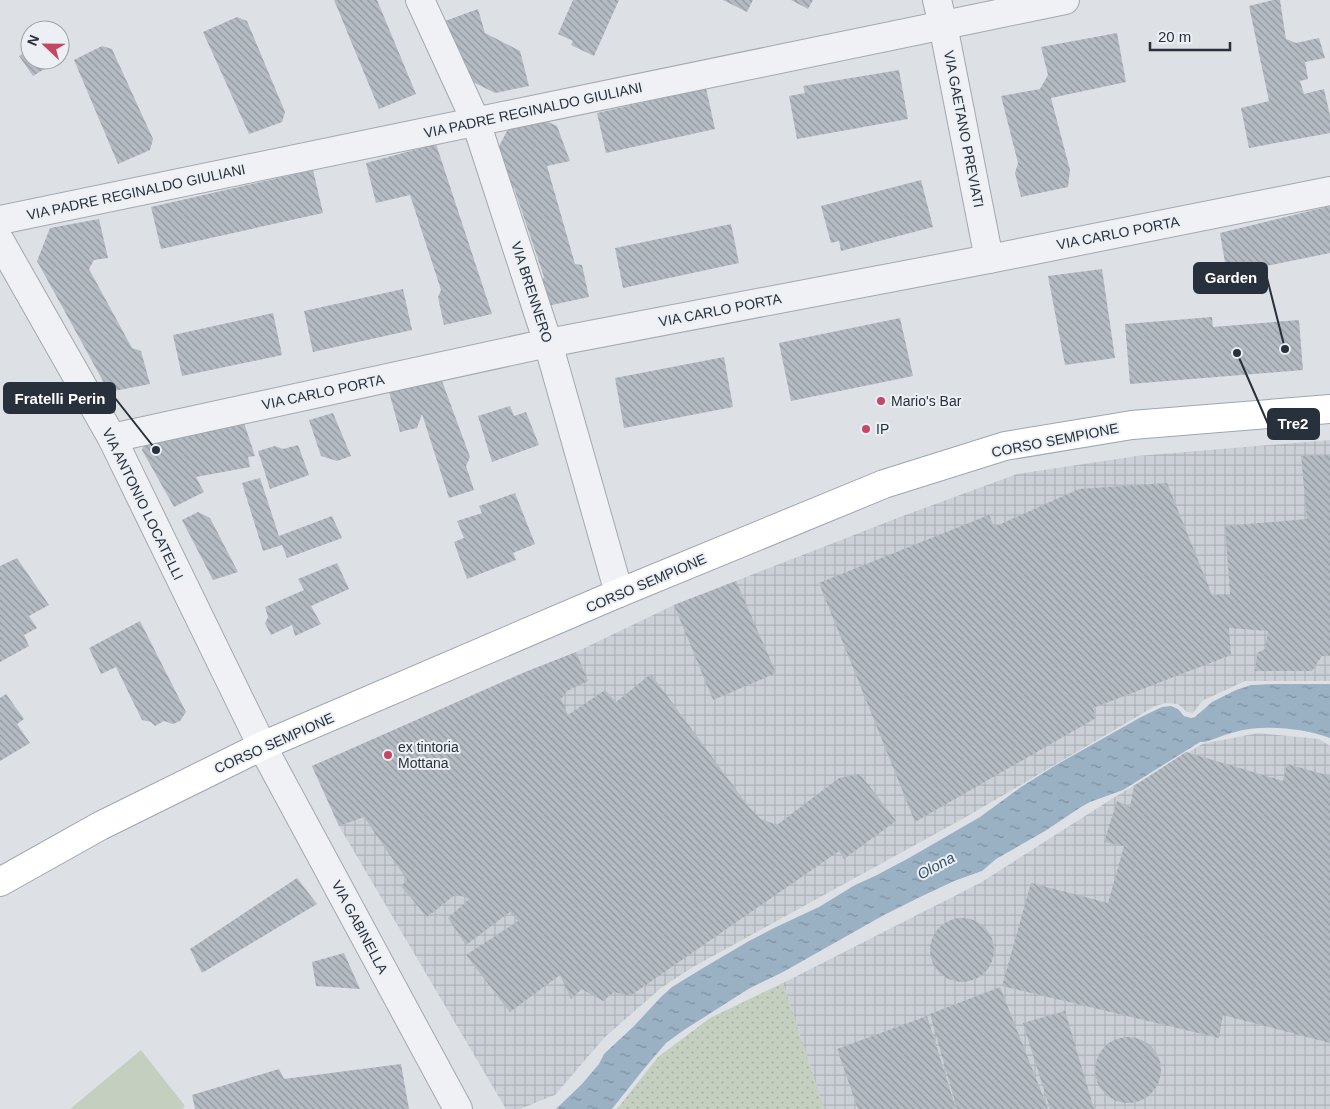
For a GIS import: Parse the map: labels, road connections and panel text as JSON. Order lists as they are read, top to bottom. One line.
{"streets":{"main road":["CORSO SEMPIONE"],"street":["VIA PADRE REGINALDO GIULIANI","VIA GAETANO PREVIATI","VIA CARLO PORTA","VIA BRENNERO","VIA ANTONIO LOCATELLI","VIA GABINELLA"]},"crossings":[["VIA PADRE REGINALDO GIULIANI","VIA GAETANO PREVIATI"],["VIA PADRE REGINALDO GIULIANI","VIA BRENNERO"],["VIA GAETANO PREVIATI","VIA CARLO PORTA"],["VIA CARLO PORTA","VIA BRENNERO"],["VIA CARLO PORTA","VIA ANTONIO LOCATELLI"],["VIA BRENNERO","CORSO SEMPIONE"],["CORSO SEMPIONE","VIA ANTONIO LOCATELLI"],["CORSO SEMPIONE","VIA GABINELLA"],["VIA ANTONIO LOCATELLI","VIA GABINELLA"]],"water":["Olona"],"places":["Garden","Tre2","Mario's Bar","IP","Fratelli Perin","ex tintoria Mottana"],"scale_bar":"20 m","north":"left"}
